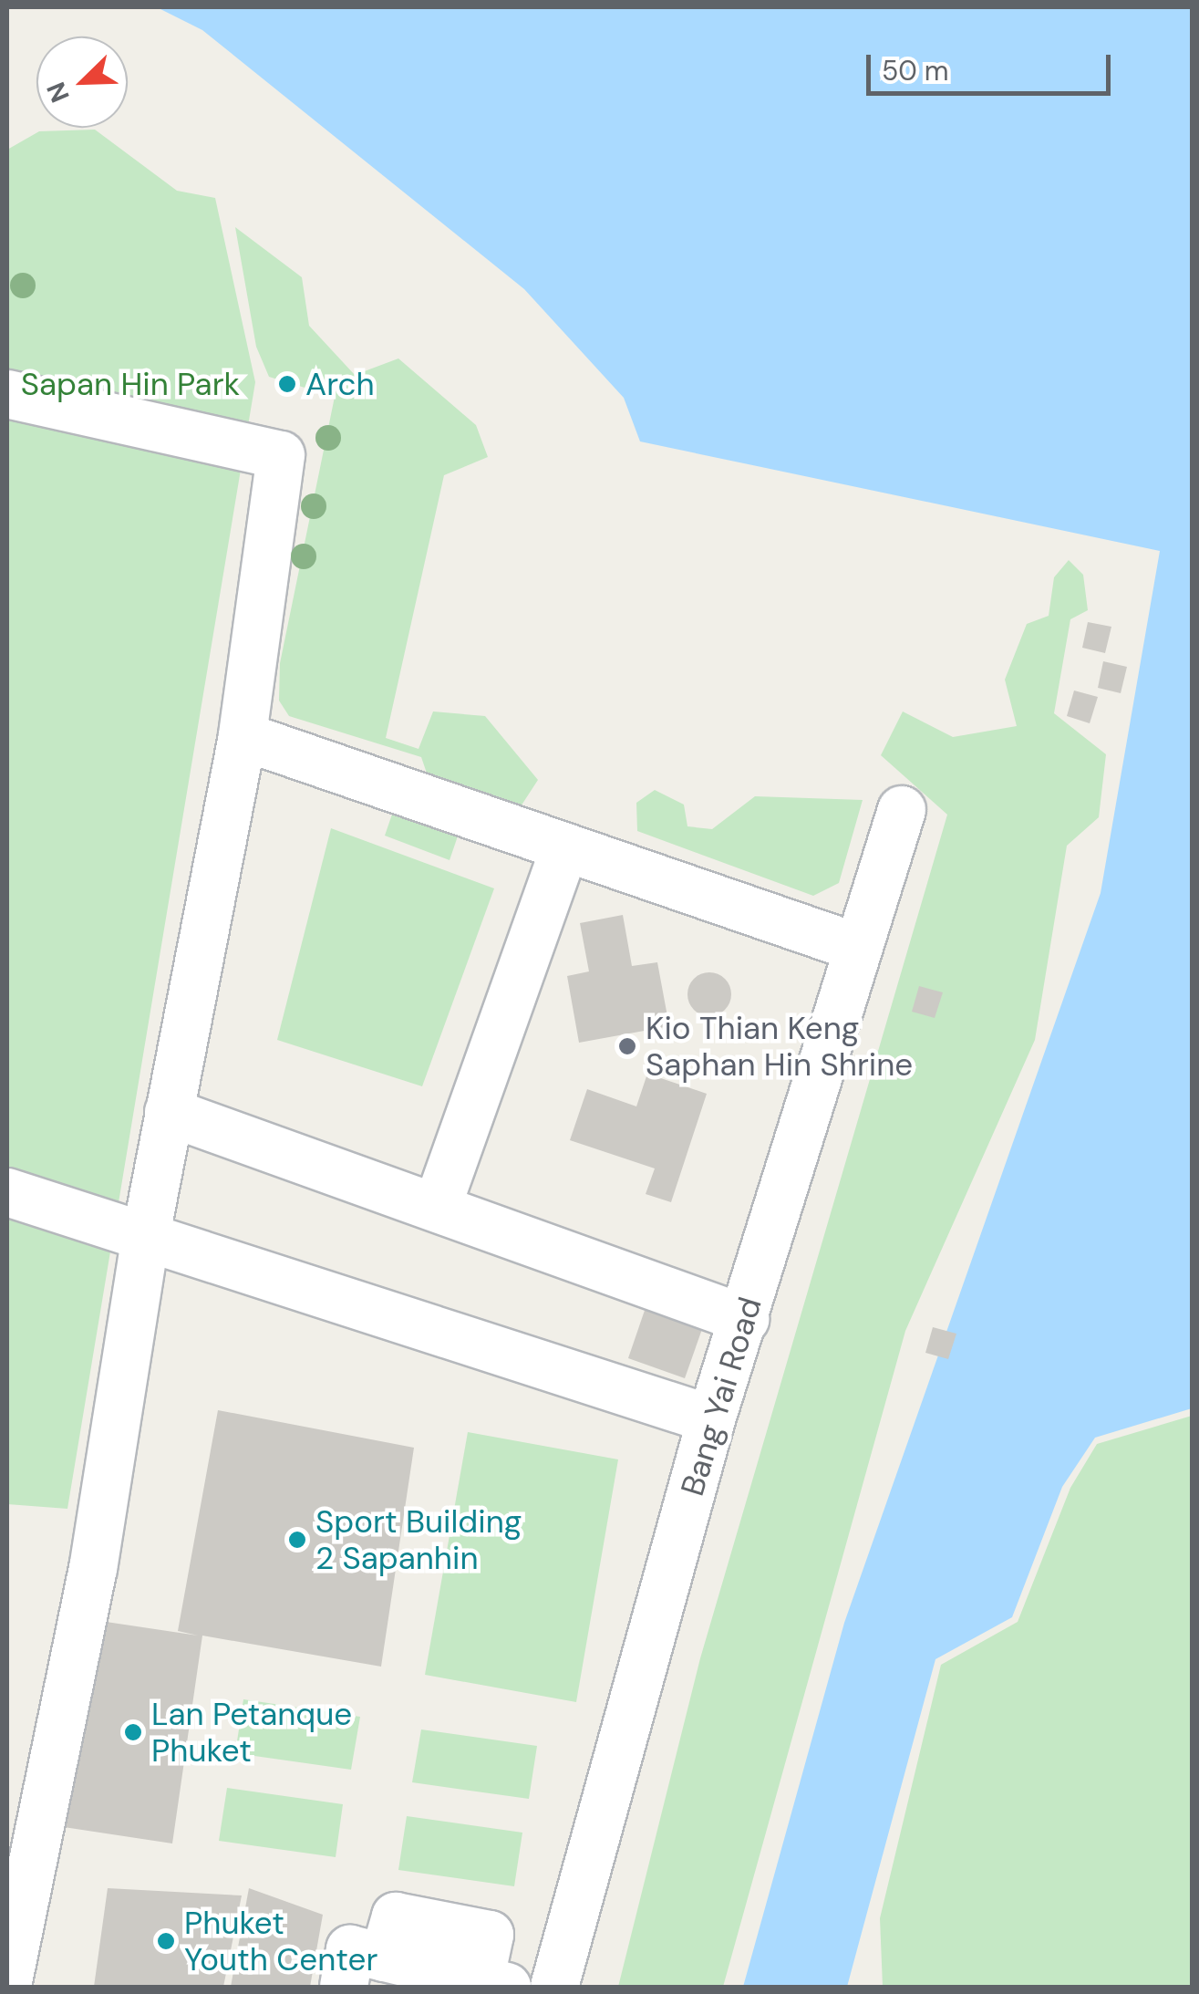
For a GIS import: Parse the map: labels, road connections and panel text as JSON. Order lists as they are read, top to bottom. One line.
{"streets":{"street":["Bang Yai Road"]},"parks":["Sapan Hin Park"],"places":["Arch","Kio Thian Keng Saphan Hin Shrine","Sport Building 2 Sapanhin","Lan Petanque Phuket","Phuket Youth Center"],"scale_bar":"50 m","north":"bottom left"}
